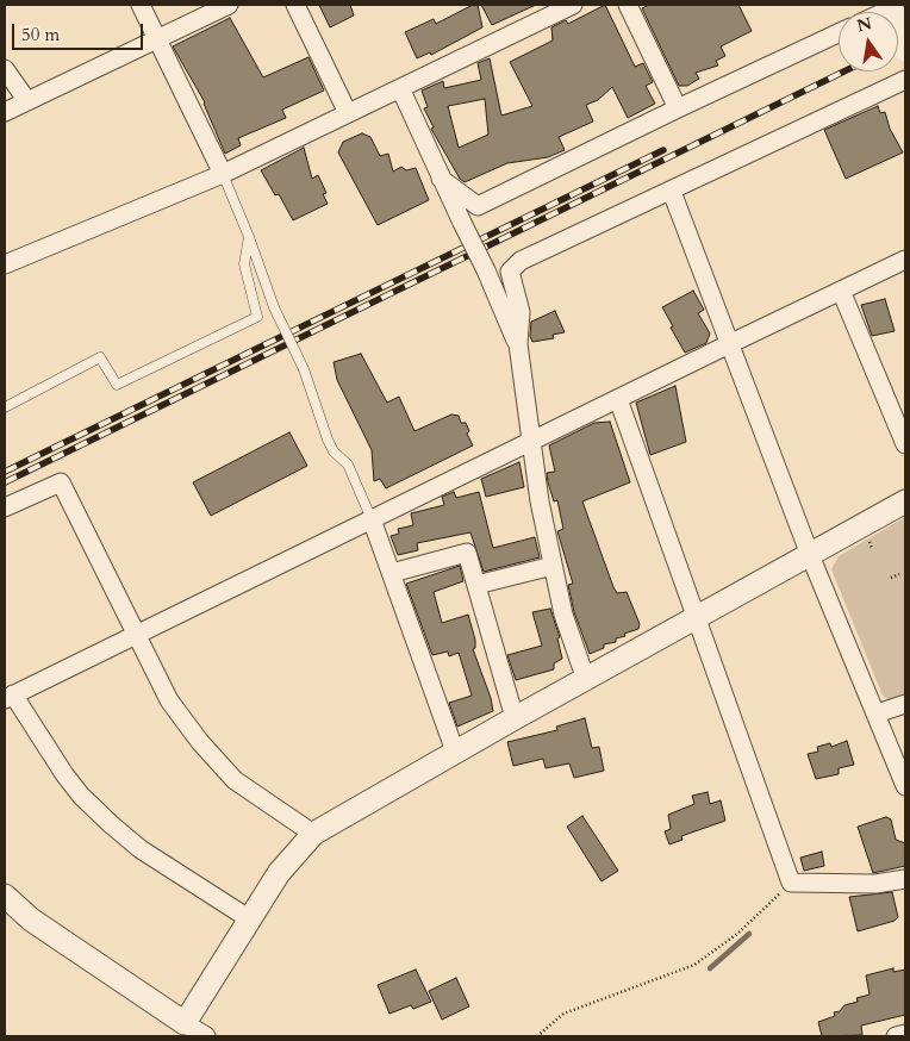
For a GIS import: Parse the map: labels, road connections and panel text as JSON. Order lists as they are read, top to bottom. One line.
{"scale_bar":"50 m","north":"top"}
